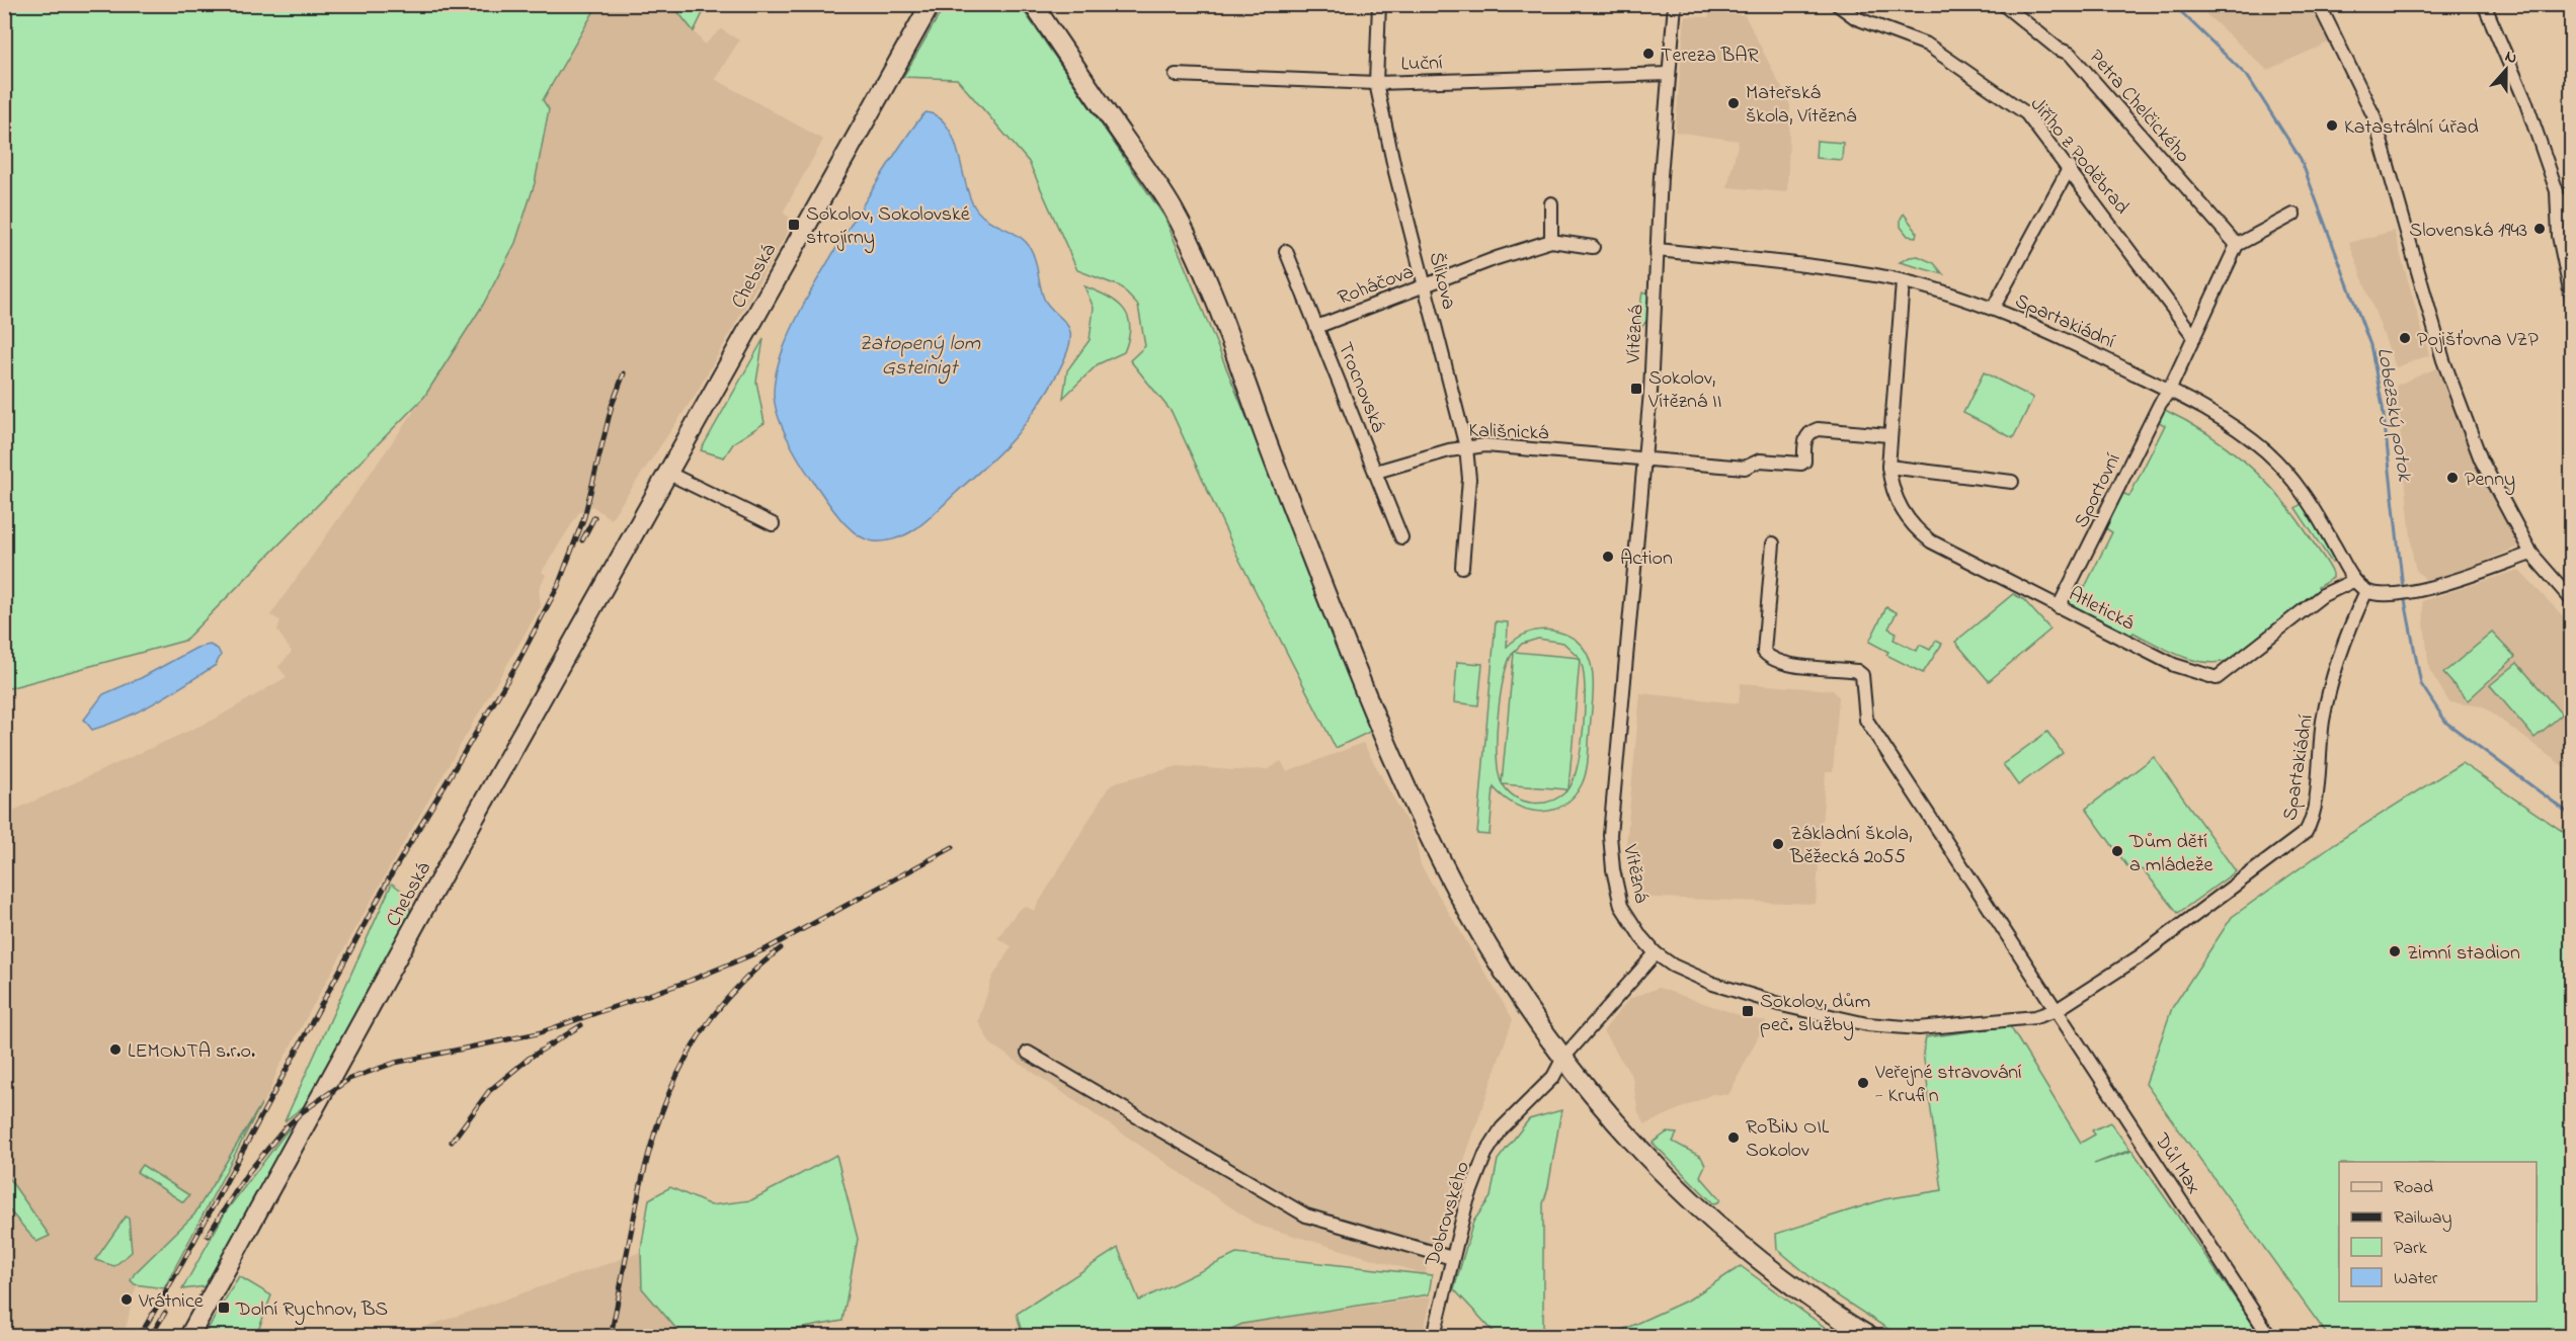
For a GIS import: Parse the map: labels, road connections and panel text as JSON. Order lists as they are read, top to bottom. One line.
{"streets":{"main road":["Chebská"],"street":["Luční","Petra Chelčického","Jiřího z Poděbrad","Šlikova","Roháčova","Spartakiádní","Vítězná","Trocnovská","Kališnická","Sportovní","Atletická","Důl Max","Dobrovského"]},"crossings":[["Luční","Šlikova"],["Luční","Vítězná"],["Petra Chelčického","Sportovní"],["Jiřího z Poděbrad","Sportovní"],["Šlikova","Roháčova"],["Šlikova","Kališnická"],["Roháčova","Trocnovská"],["Spartakiádní","Vítězná"],["Spartakiádní","Sportovní"],["Spartakiádní","Atletická"],["Spartakiádní","Důl Max"],["Vítězná","Kališnická"],["Vítězná","Důl Max"],["Vítězná","Dobrovského"],["Trocnovská","Kališnická"],["Sportovní","Atletická"]],"water":["Zatopený lom Gsteinigt","Lobezský potok"],"places":{"other":["Tereza BAR","Mateřská škola, Vítězná","Katastrální úřad","Slovenská 1943","Pojišťovna VZP","Penny","Action","Základní škola, Běžecká 2055","Dům dětí a mládeže","Zimní stadion","LEMONTA s.r.o.","Veřejné stravování - Krufin","RoBiN OIL Sokolov","Vrátnice"],"transit":["Sokolov, Sokolovské strojírny","Sokolov, Vítězná II","Sokolov, dům peč. služby","Dolní Rychnov, BS"]},"legend":["Road","Railway","Park","Water"],"north":"top"}
